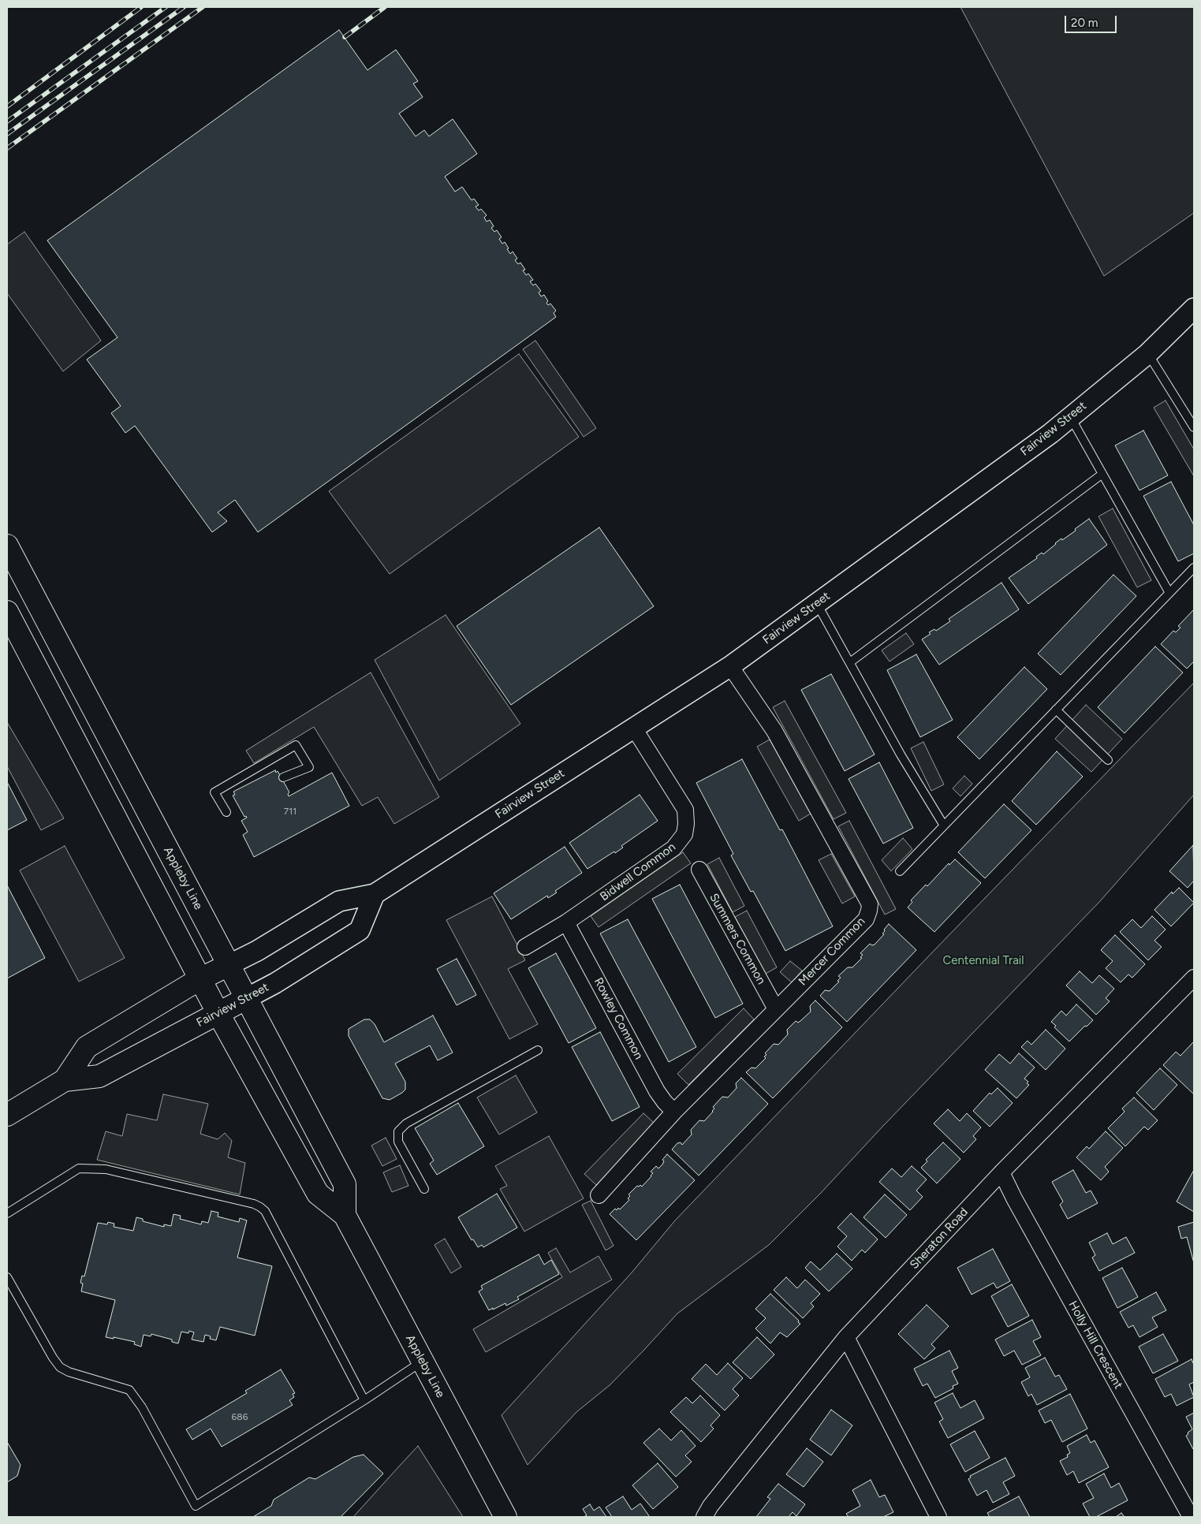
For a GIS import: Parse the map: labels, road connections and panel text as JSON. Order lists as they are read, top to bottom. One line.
{"streets":{"main road":["Fairview Street","Appleby Line"],"street":["Bidwell Common","Summers Common","Mercer Common","Rowley Common","Sheraton Road","Holly Hill Crescent"]},"crossings":[["Fairview Street","Bidwell Common"],["Fairview Street","Appleby Line"],["Fairview Street","Mercer Common"],["Bidwell Common","Rowley Common"],["Summers Common","Mercer Common"],["Mercer Common","Rowley Common"],["Sheraton Road","Holly Hill Crescent"]],"parks":["Centennial Trail"],"house_numbers":["711","686"],"scale_bar":"20 m"}
